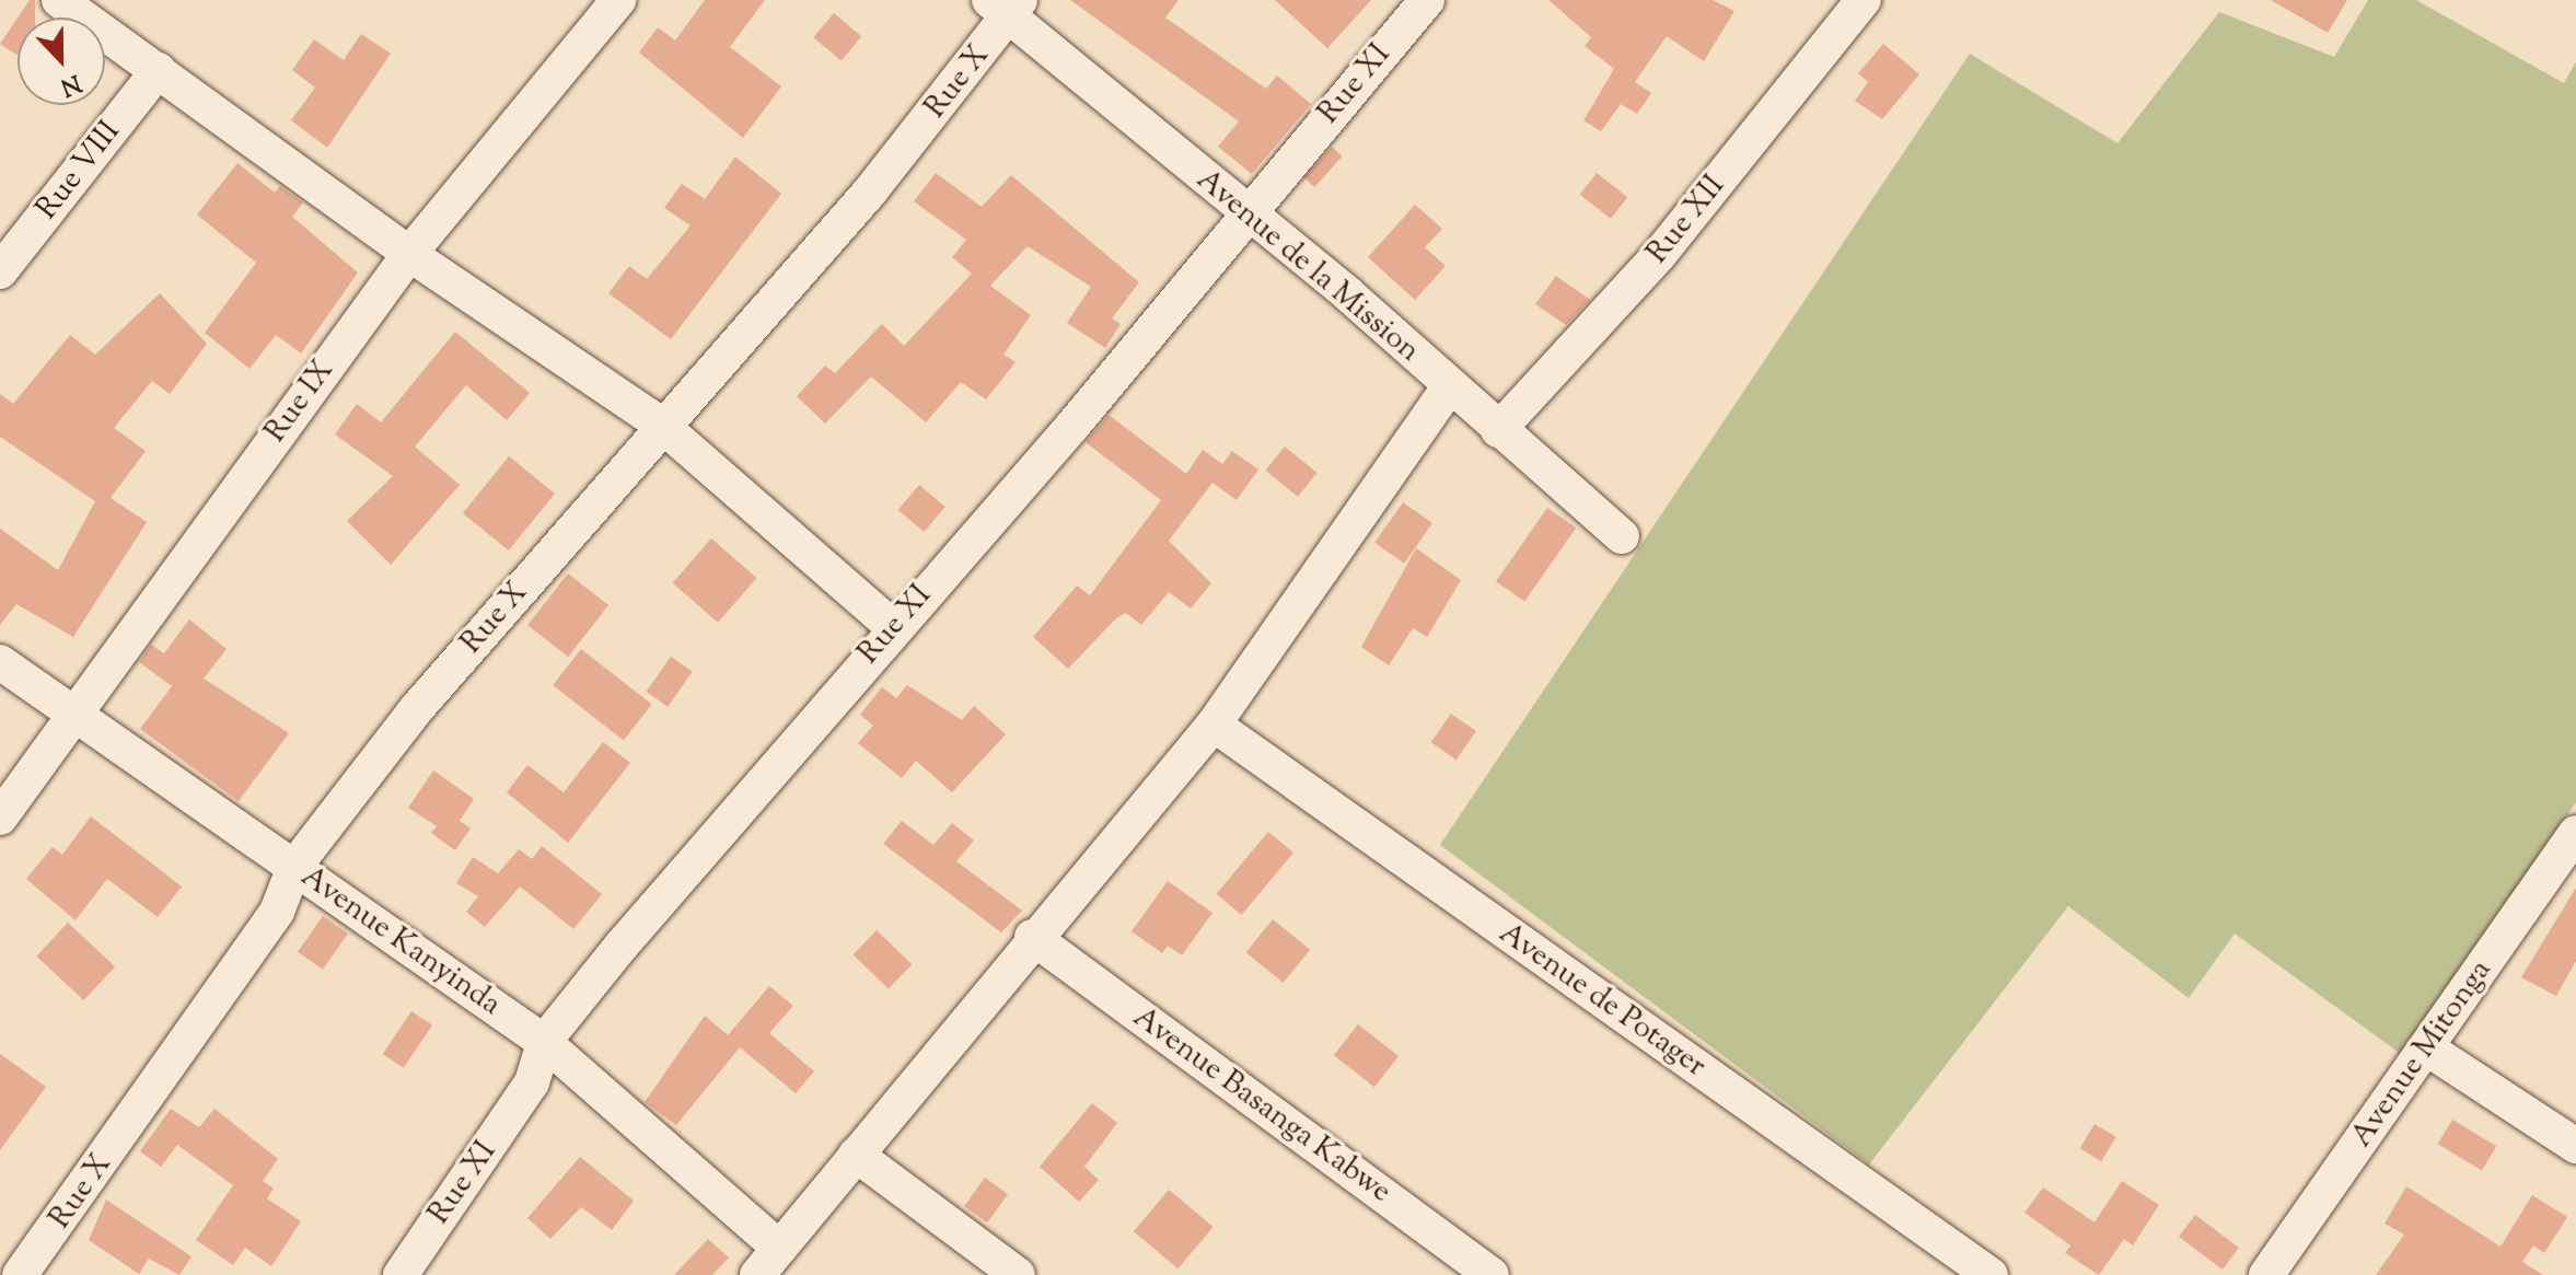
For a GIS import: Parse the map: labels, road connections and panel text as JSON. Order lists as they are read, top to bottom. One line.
{"streets":{"street":["Rue X","Rue XI","Rue VIII","Rue XII","Avenue de la Mission","Rue IX","Avenue Kanyinda","Avenue de Potager","Avenue Mitonga","Avenue Basanga Kabwe"]},"crossings":[["Rue X","Avenue de la Mission"],["Rue X","Avenue Kanyinda"],["Rue XI","Avenue de la Mission"],["Rue XI","Avenue Kanyinda"],["Rue XII","Avenue de la Mission"],["Rue IX","Avenue Kanyinda"]],"north":"bottom"}
